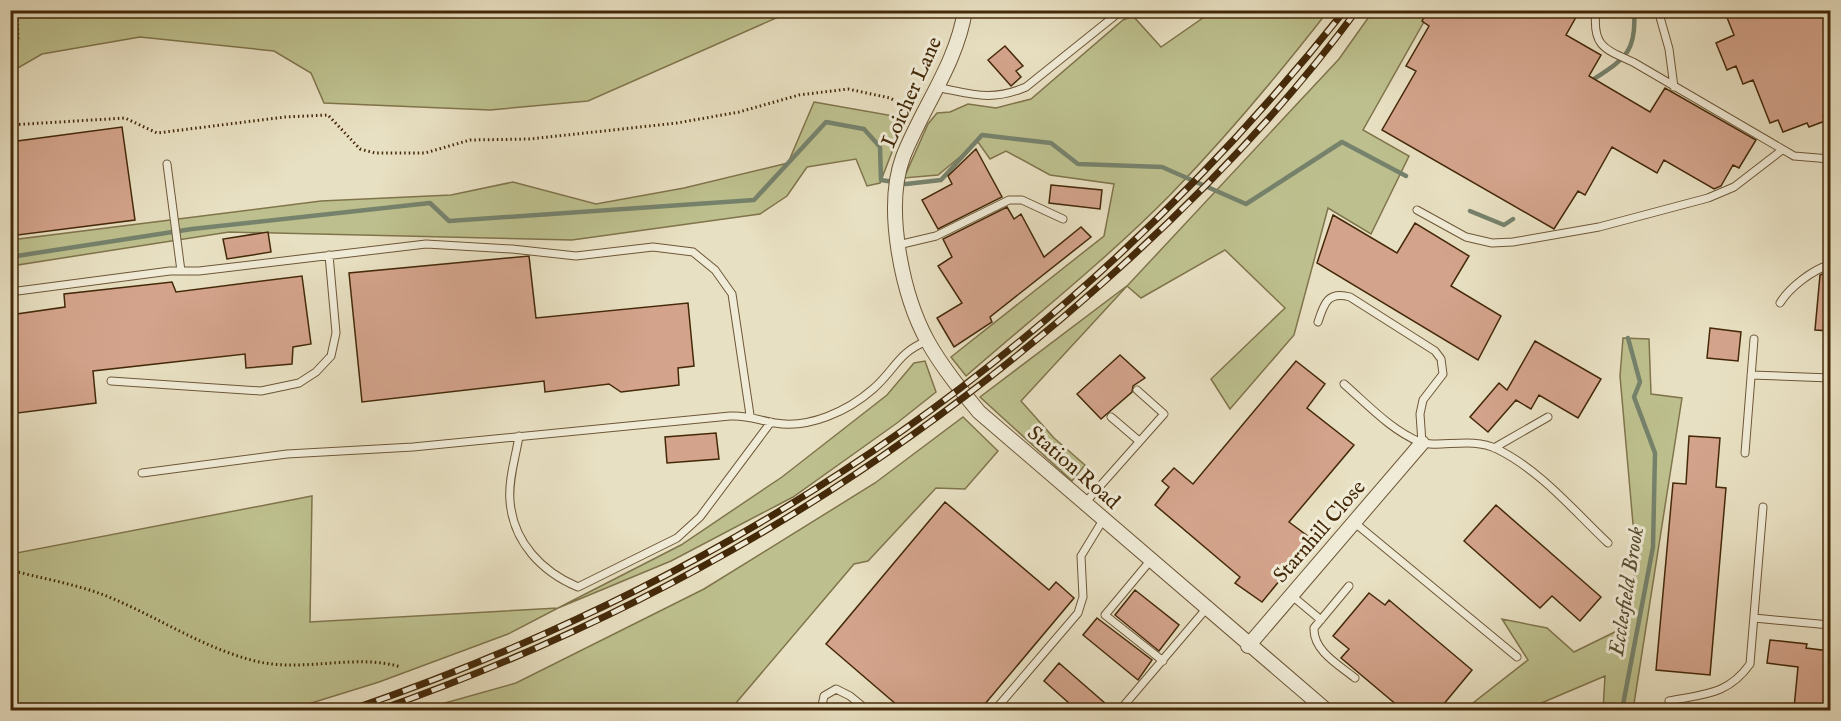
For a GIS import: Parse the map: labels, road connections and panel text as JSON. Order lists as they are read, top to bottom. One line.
{"streets":{"street":["Loicher Lane","Station Road","Starnhill Close"]},"crossings":[["Loicher Lane","Station Road"],["Station Road","Starnhill Close"]],"water":["Ecclesfield Brook"]}
